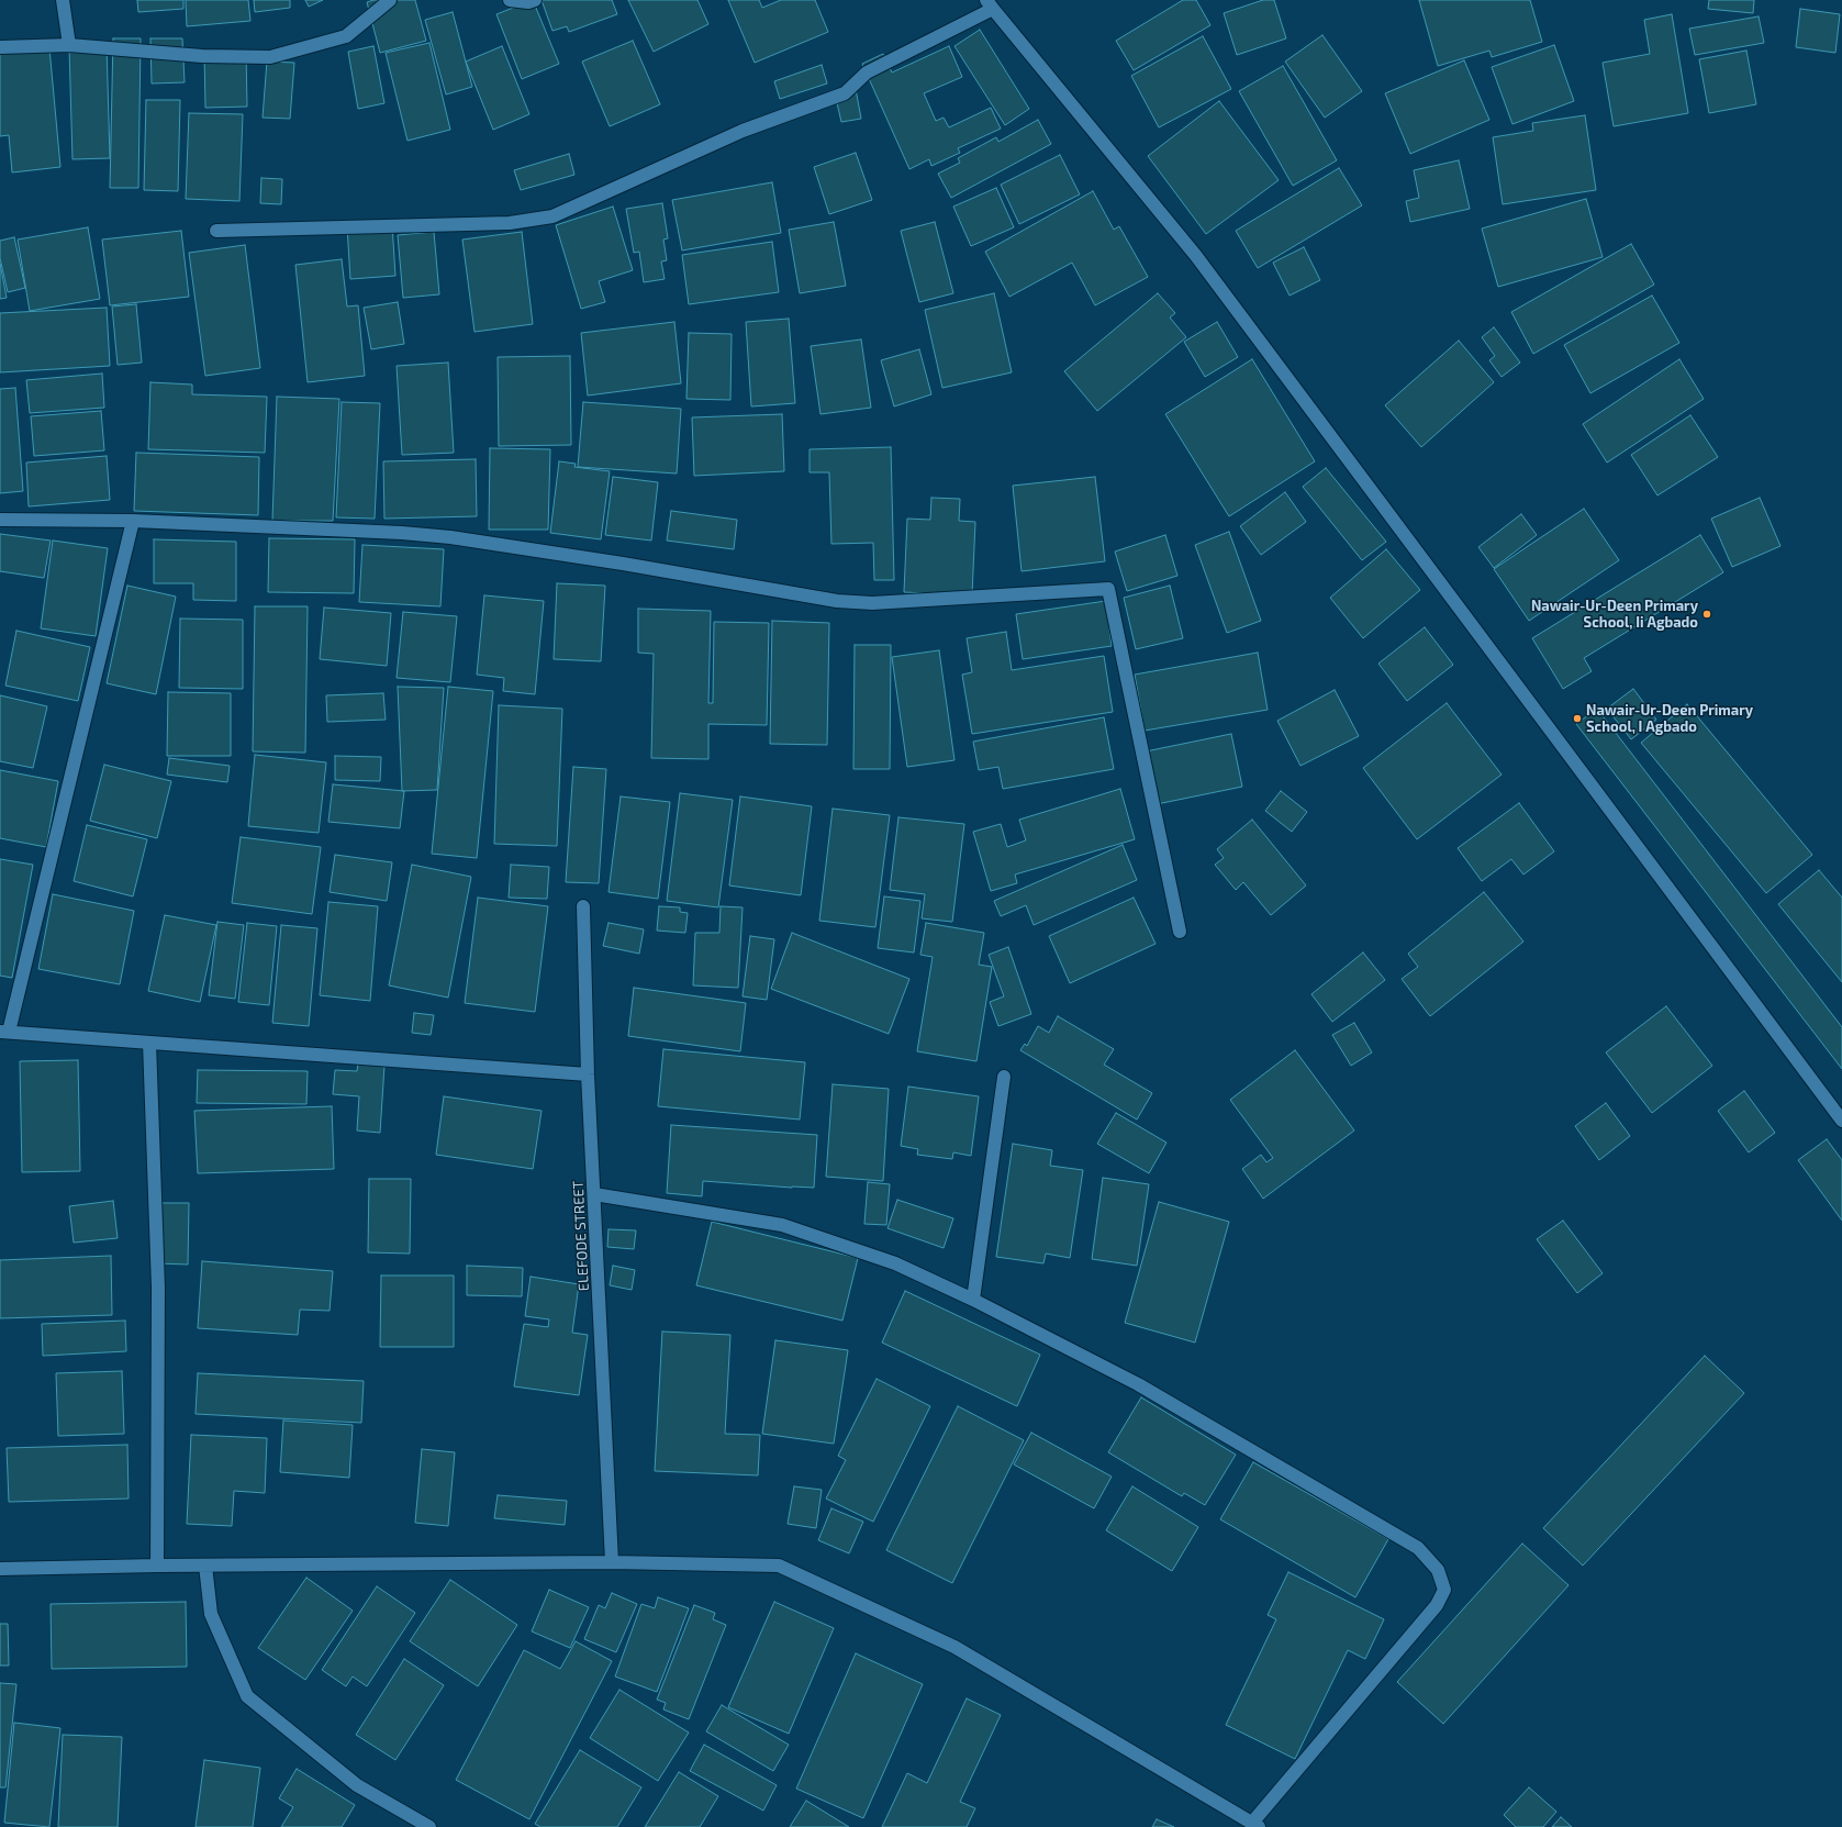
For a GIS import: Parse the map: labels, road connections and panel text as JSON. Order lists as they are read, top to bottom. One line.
{"streets":{"street":["ELEFODE STREET"]},"places":["Nawair-Ur-Deen Primary School, Ii Agbado","Nawair-Ur-Deen Primary School, I Agbado"]}
